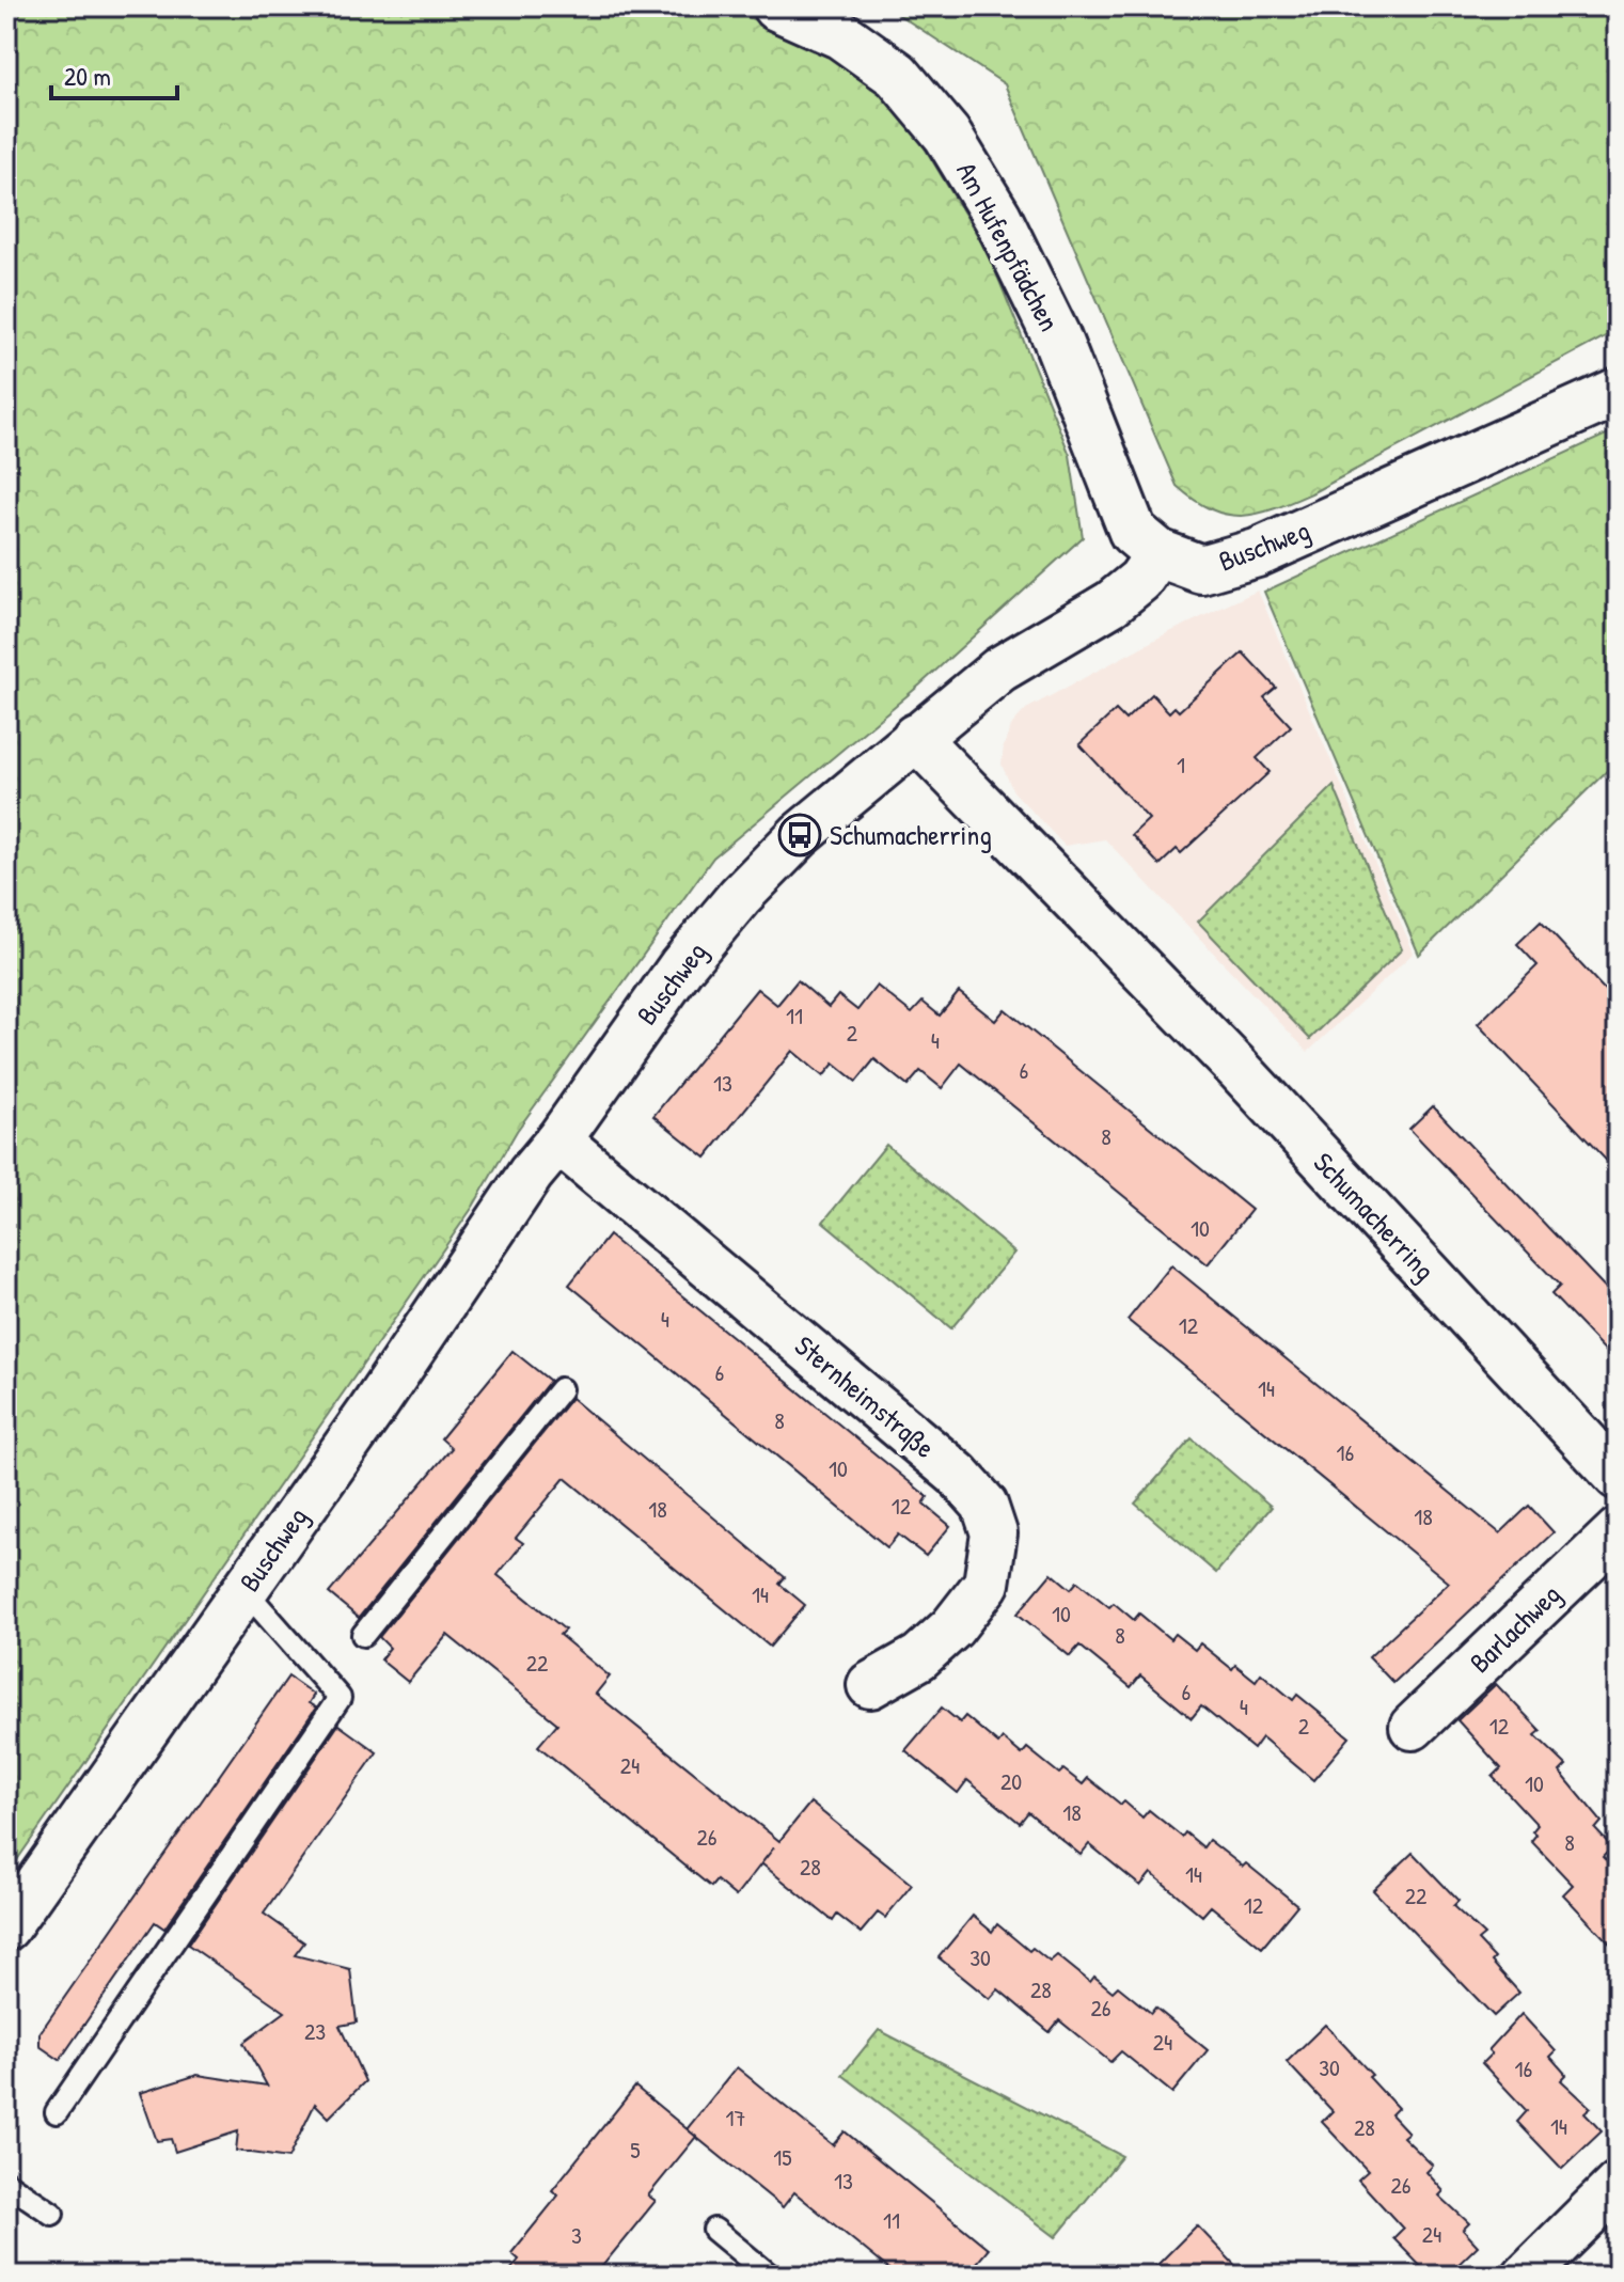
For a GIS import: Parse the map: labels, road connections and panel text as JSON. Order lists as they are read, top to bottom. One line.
{"streets":{"street":["Am Hufenpfädchen","Buschweg","Schumacherring","Sternheimstraße","Barlachweg"]},"crossings":[["Am Hufenpfädchen","Buschweg"],["Buschweg","Schumacherring"],["Buschweg","Sternheimstraße"]],"places":{"bus stop":["Schumacherring"]},"house_numbers":["1","11","2","4","6","13","8","10","4","12","6","14","8","16","10","12","18","18","14","10","8","22","6","4","2","12","24","20","10","18","26","8","28","14","22","12","30","28","26","23","24","30","16","17","14","28","5","15","13","26","11","24","3"],"scale_bar":"20 m"}
